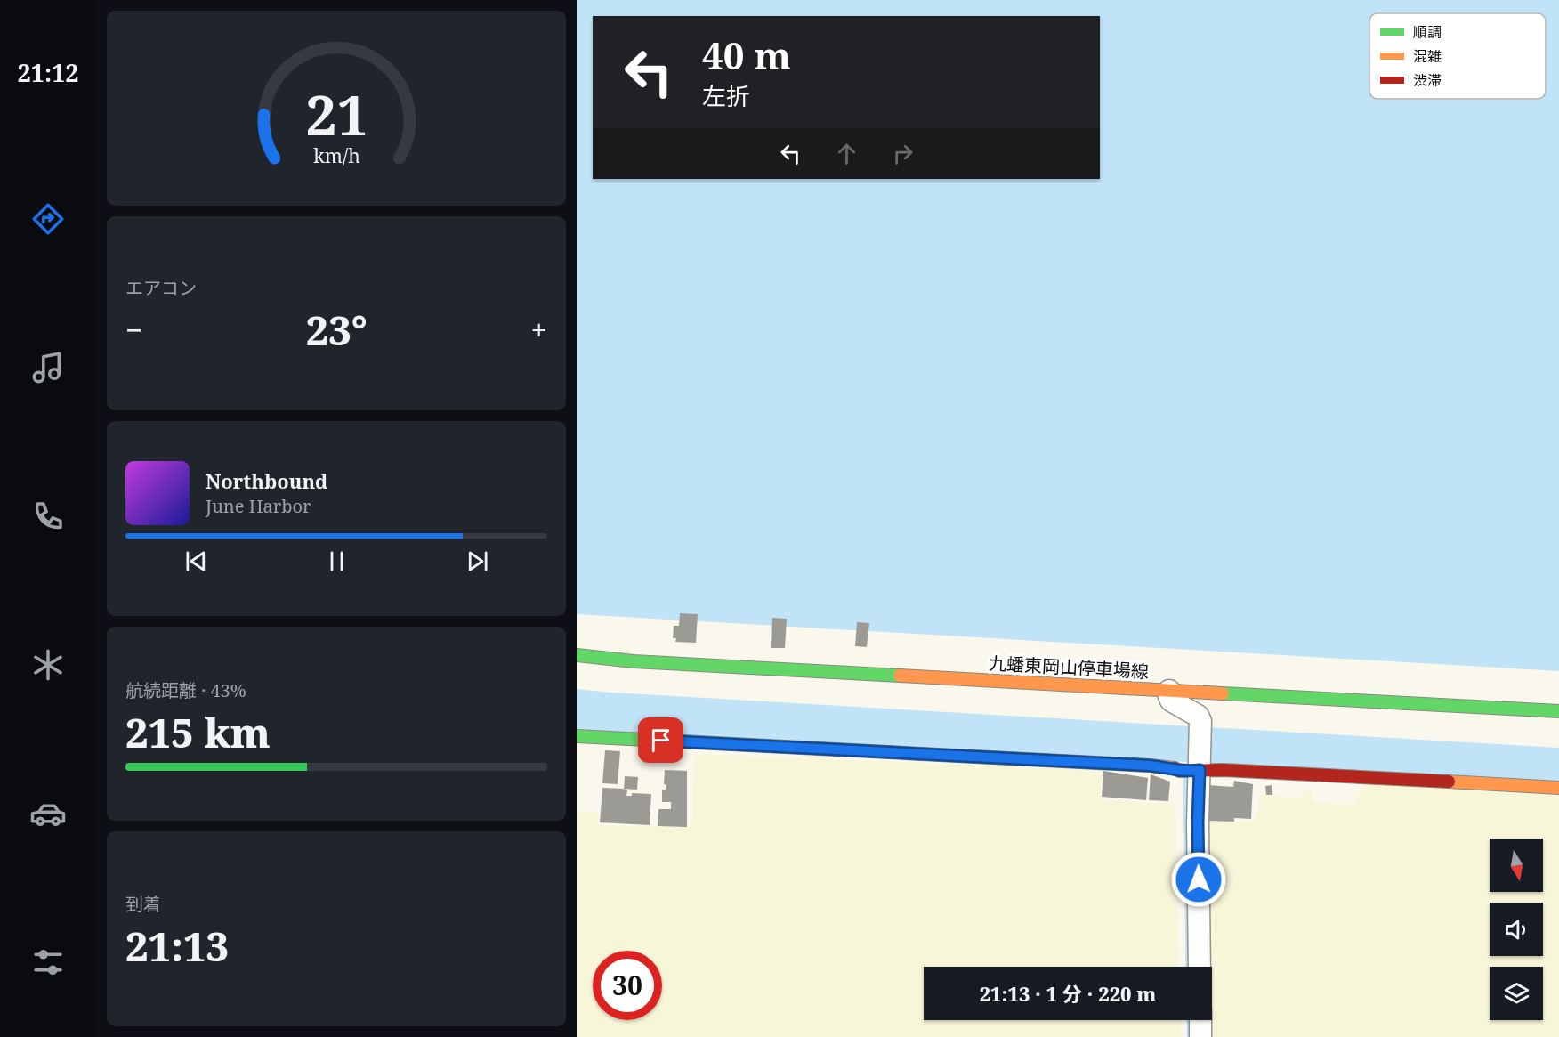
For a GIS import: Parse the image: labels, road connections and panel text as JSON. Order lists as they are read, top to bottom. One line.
{"streets":{"main road":["九蟠東岡山停車場線"]},"legend":["順調","混雑","渋滞"],"north":"bottom","page":{"tabs":"21:12","turn":["40 m","左折"],"tile":["エアコン",["航続距離 · 43%","215 km"],["到着","21:13"]],"heat":["−","23°","+"],"song":["Northbound","June Harbor"],"limit":"30","trip":"21:13 · 1 分 · 220 m","gauge":["21","km/h"]}}
